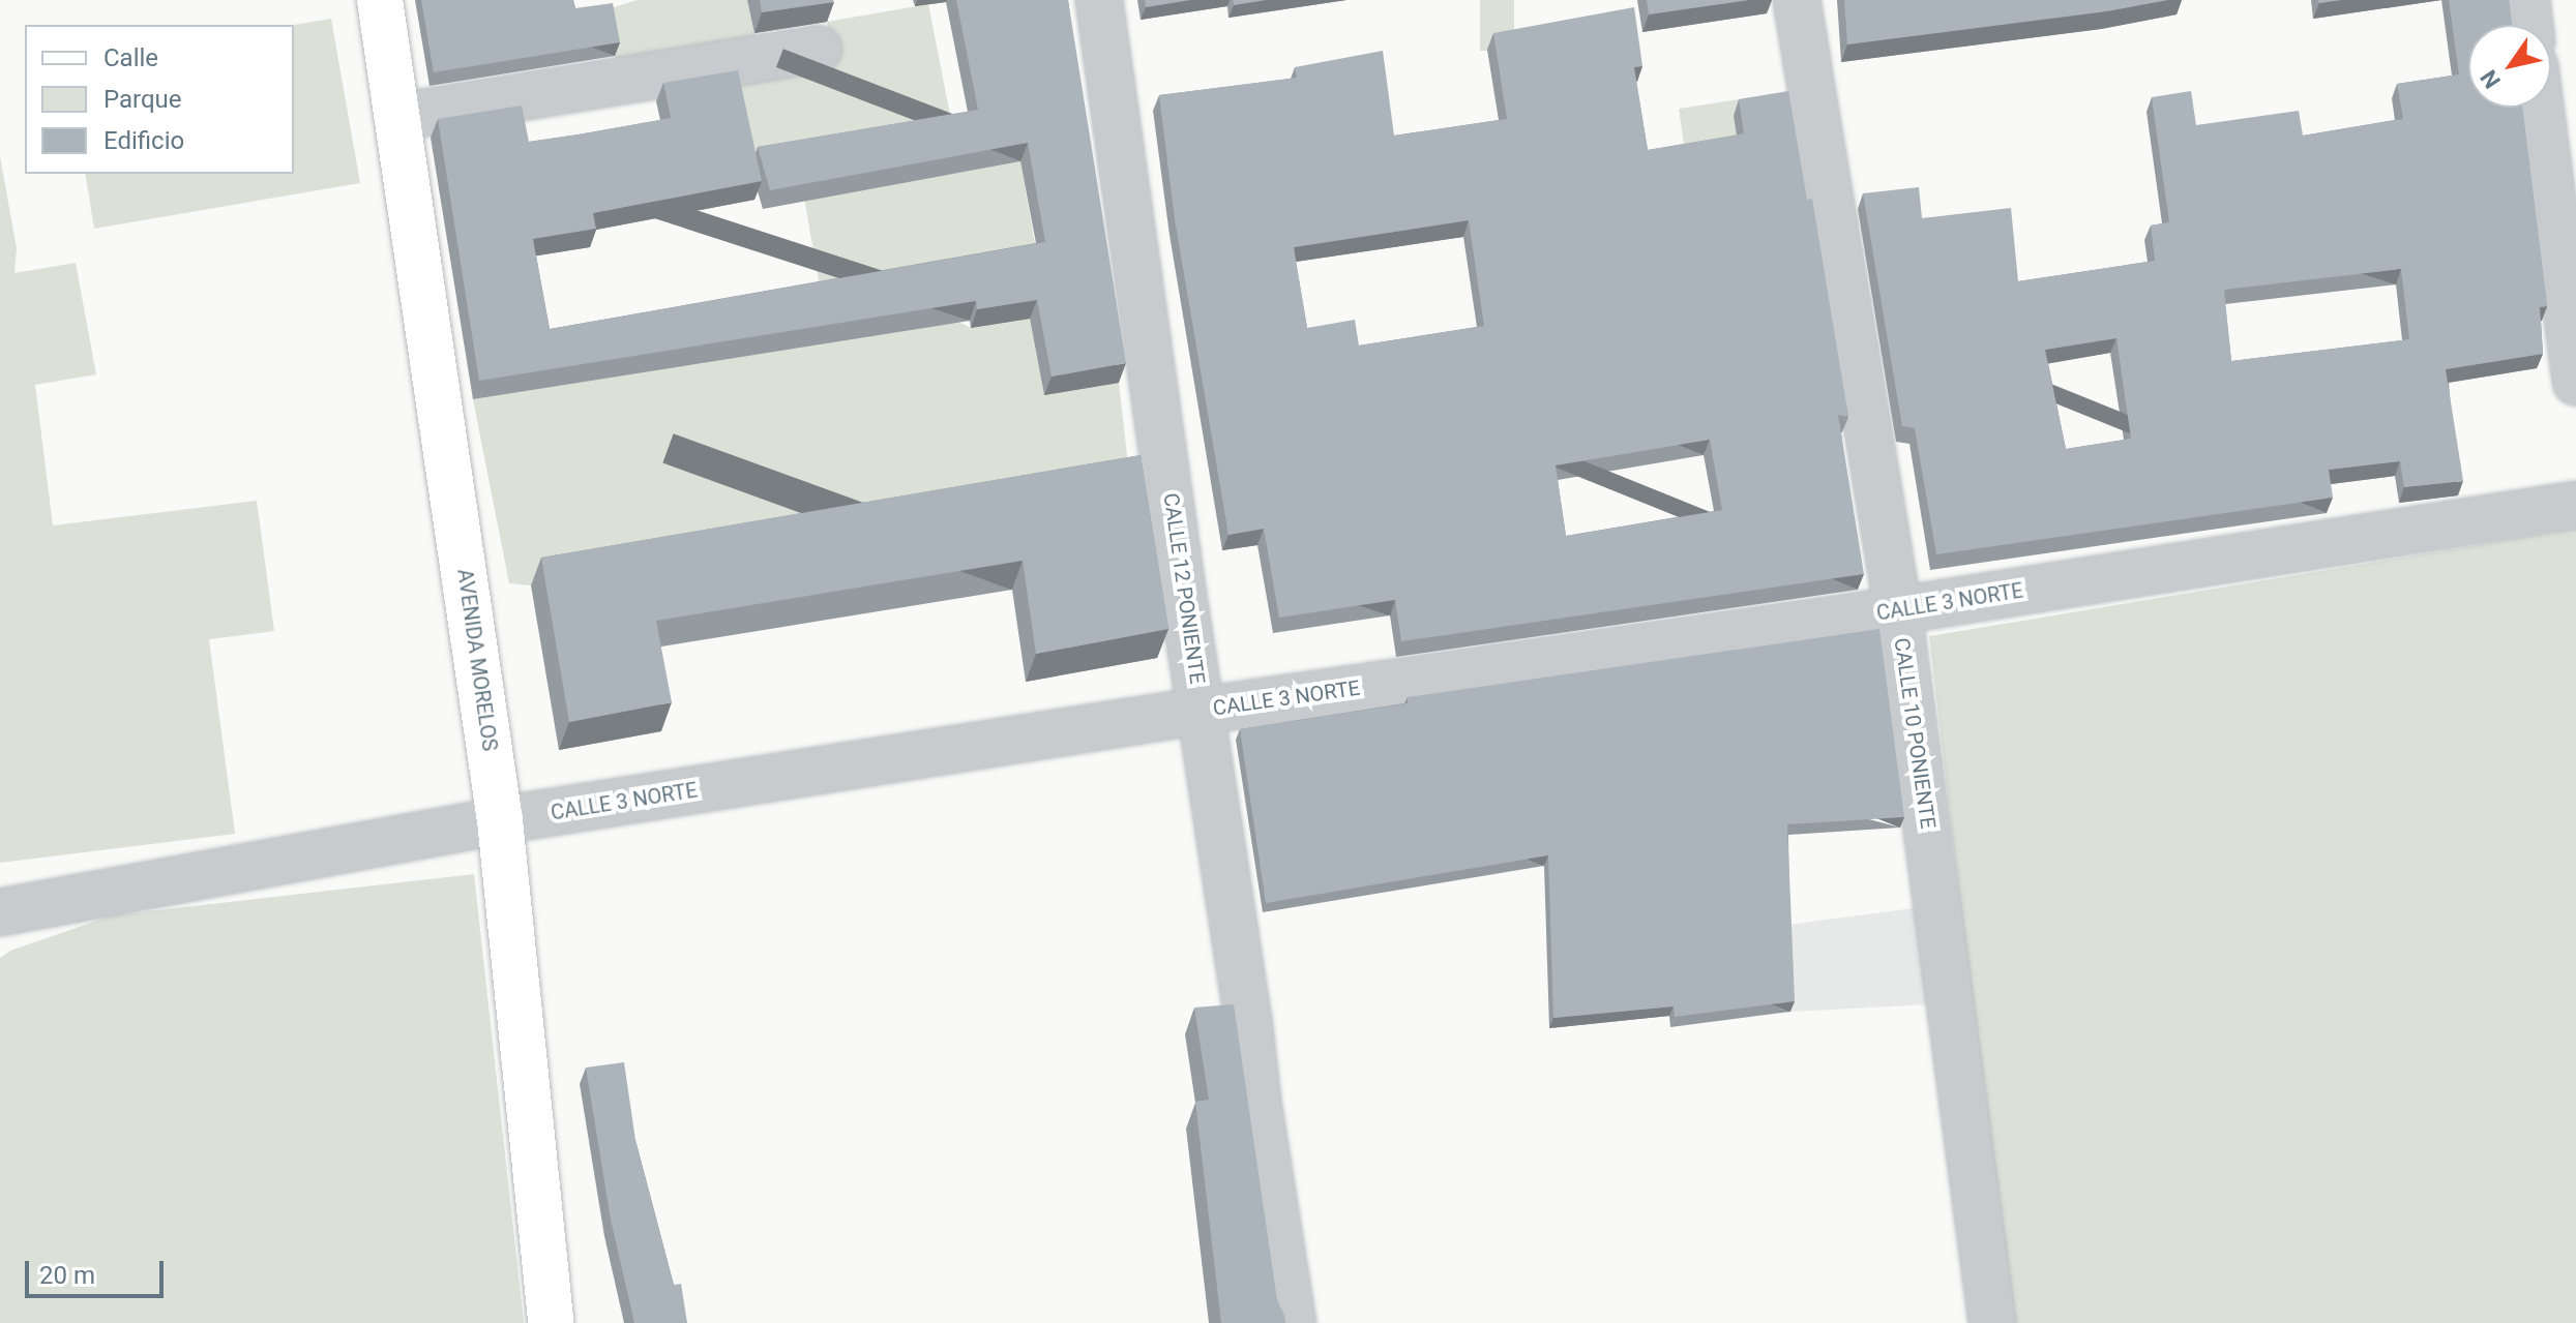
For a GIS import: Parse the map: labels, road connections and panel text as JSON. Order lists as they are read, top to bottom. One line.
{"streets":{"main road":["AVENIDA MORELOS"],"street":["CALLE 12 PONIENTE","CALLE 3 NORTE","CALLE 10 PONIENTE"]},"crossings":[["CALLE 12 PONIENTE","CALLE 3 NORTE"],["CALLE 3 NORTE","AVENIDA MORELOS"],["CALLE 3 NORTE","CALLE 10 PONIENTE"]],"legend":["Calle","Parque","Edificio"],"scale_bar":"20 m","north":"bottom left"}
